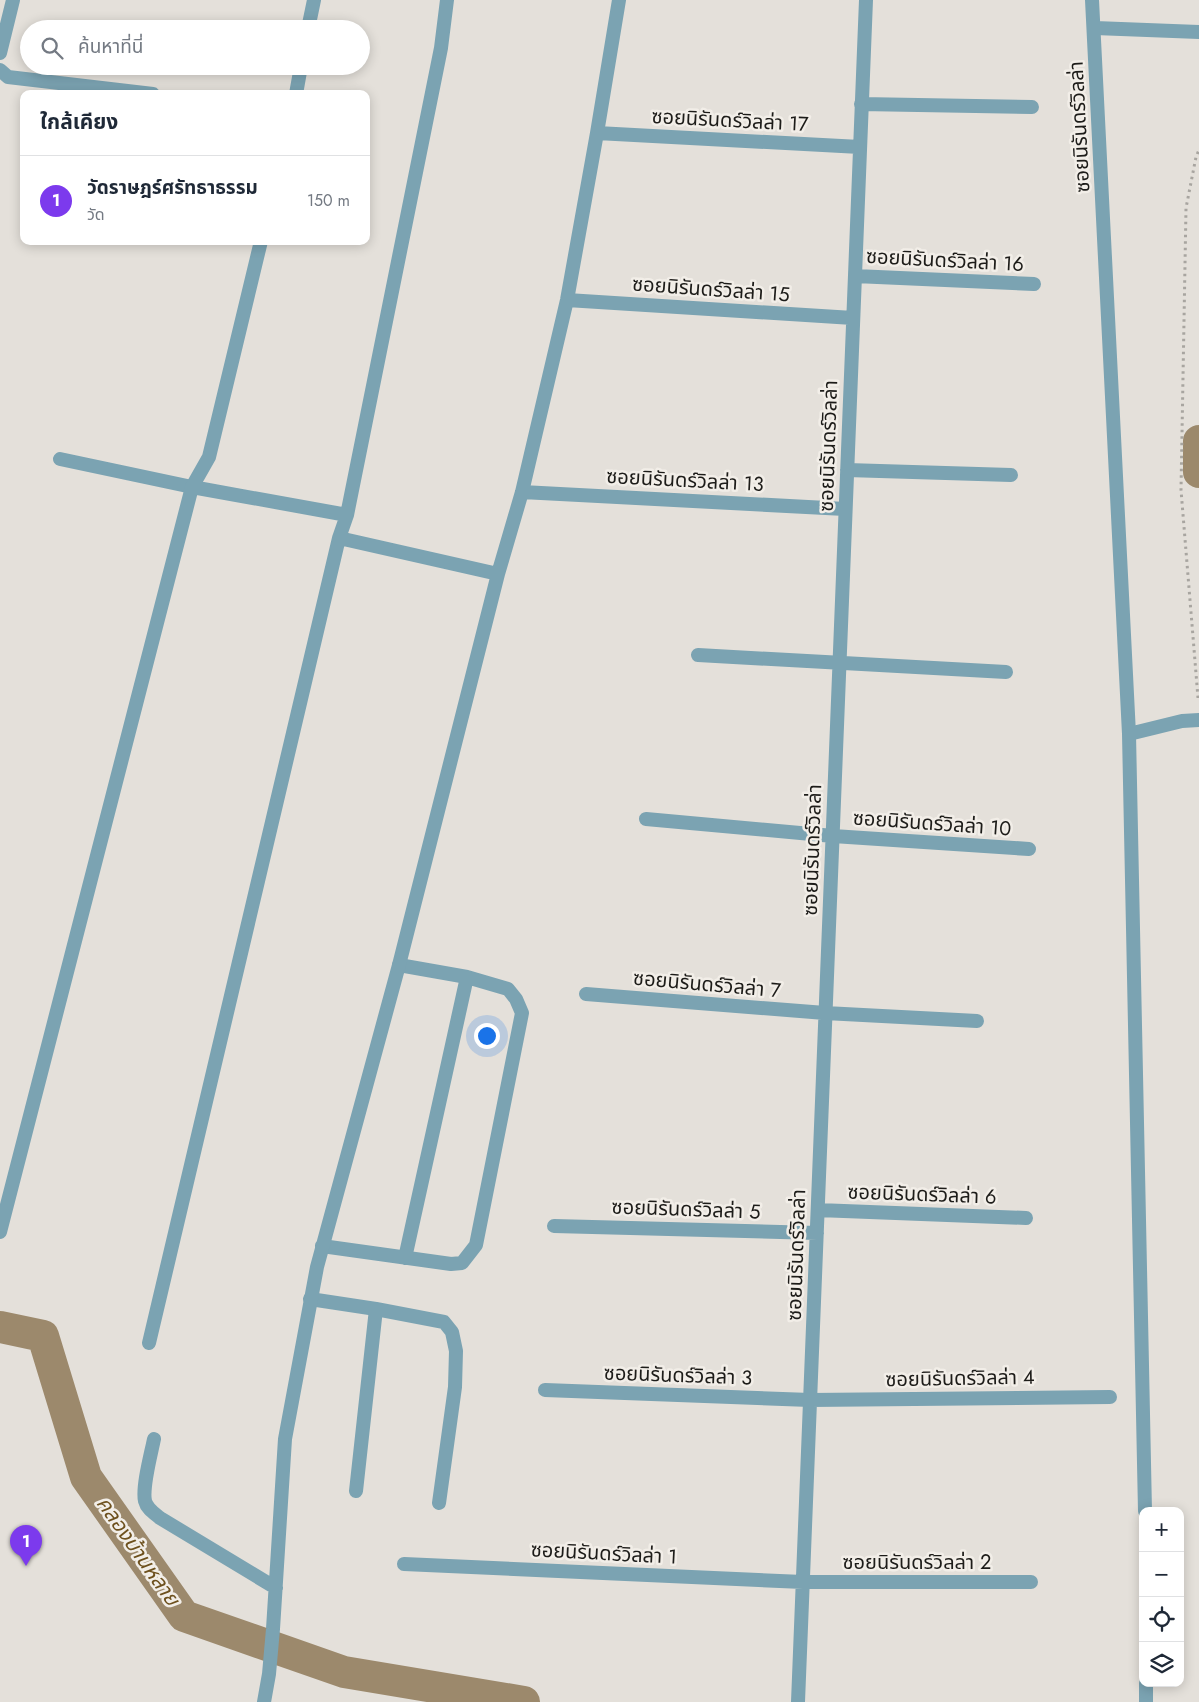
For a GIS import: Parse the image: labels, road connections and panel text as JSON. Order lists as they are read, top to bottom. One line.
{"streets":{"street":["ซอยนิรันดร์วิลล่า 17","ซอยนิรันดร์วิลล่า","ซอยนิรันดร์วิลล่า 16","ซอยนิรันดร์วิลล่า 15","ซอยนิรันดร์วิลล่า 13","ซอยนิรันดร์วิลล่า 10","ซอยนิรันดร์วิลล่า 7","ซอยนิรันดร์วิลล่า 6","ซอยนิรันดร์วิลล่า 5","ซอยนิรันดร์วิลล่า 3","ซอยนิรันดร์วิลล่า 4","ซอยนิรันดร์วิลล่า 1","ซอยนิรันดร์วิลล่า 2"]},"crossings":[["ซอยนิรันดร์วิลล่า 17","ซอยนิรันดร์วิลล่า"],["ซอยนิรันดร์วิลล่า","ซอยนิรันดร์วิลล่า 16"],["ซอยนิรันดร์วิลล่า","ซอยนิรันดร์วิลล่า 15"],["ซอยนิรันดร์วิลล่า","ซอยนิรันดร์วิลล่า 13"],["ซอยนิรันดร์วิลล่า","ซอยนิรันดร์วิลล่า 10"],["ซอยนิรันดร์วิลล่า","ซอยนิรันดร์วิลล่า 7"],["ซอยนิรันดร์วิลล่า","ซอยนิรันดร์วิลล่า 6"],["ซอยนิรันดร์วิลล่า","ซอยนิรันดร์วิลล่า 5"],["ซอยนิรันดร์วิลล่า","ซอยนิรันดร์วิลล่า 3"],["ซอยนิรันดร์วิลล่า","ซอยนิรันดร์วิลล่า 4"],["ซอยนิรันดร์วิลล่า","ซอยนิรันดร์วิลล่า 1"],["ซอยนิรันดร์วิลล่า","ซอยนิรันดร์วิลล่า 2"],["ซอยนิรันดร์วิลล่า 3","ซอยนิรันดร์วิลล่า 4"],["ซอยนิรันดร์วิลล่า 1","ซอยนิรันดร์วิลล่า 2"]],"water":["คลองบ้านหลาย"],"page":{"search":"ค้นหาที่นี่","heading":"ใกล้เคียง","list":[{"mark":"1","name":"วัดราษฎร์ศรัทธาธรรม","note":"วัด","value":"150 m"}],"map_buttons":["+","−"],"pins":"1"}}
